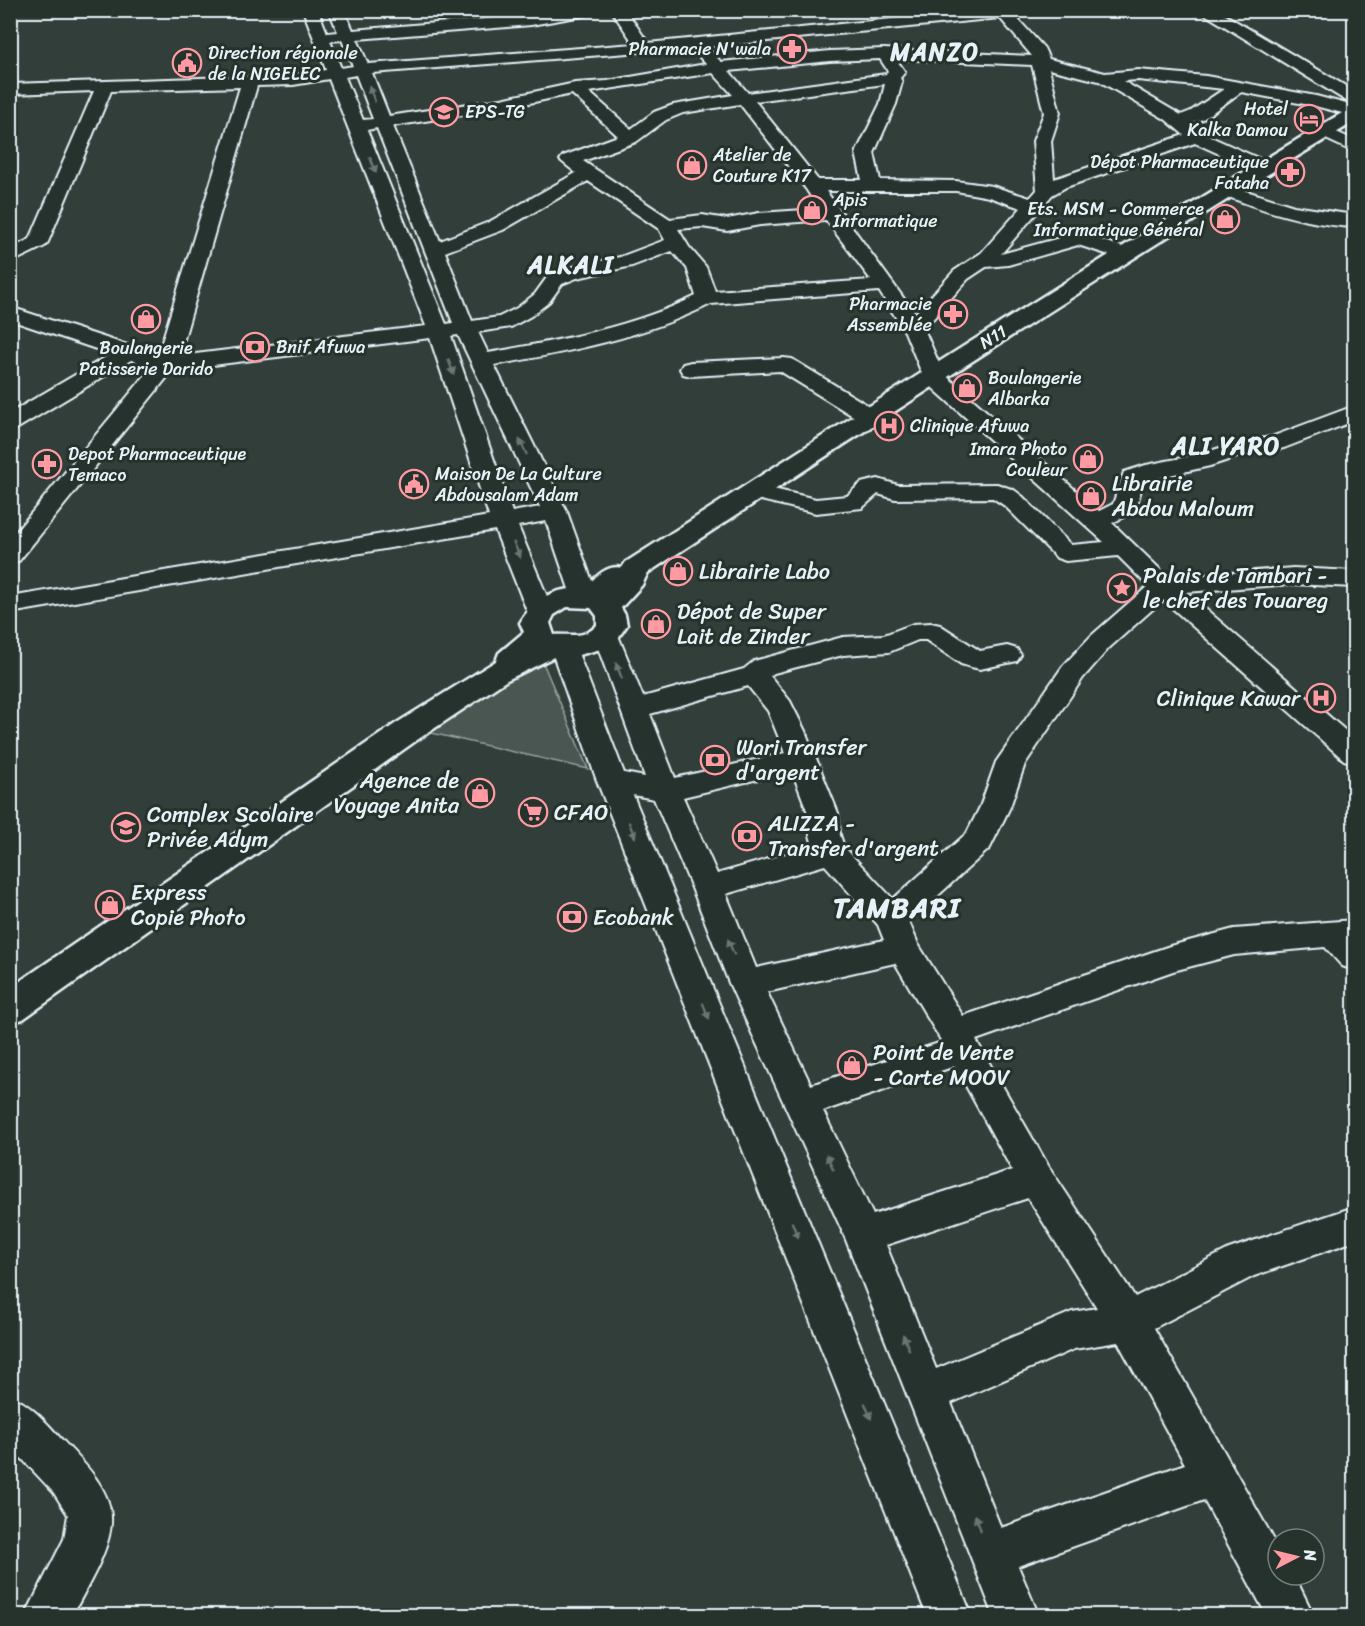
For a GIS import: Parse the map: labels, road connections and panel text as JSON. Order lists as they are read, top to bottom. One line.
{"streets":{"main road":["N11"]},"districts":["MANZO","ALKALI","ALI YARO","TAMBARI"],"places":{"pharmacy":["Pharmacie N'wala","Dépot Pharmaceutique Fataha","Pharmacie Assemblée","Depot Pharmaceutique Temaco"],"public building":["Direction régionale de la NIGELEC","Maison De La Culture Abdousalam Adam"],"school or university":["EPS-TG","Complex Scolaire Privée Adym"],"hotel":["Hotel Kalka Damou"],"shop":["Atelier de Couture K17","Apis Informatique","Ets. MSM - Commerce Informatique Général","Boulangerie Patisserie Darido","Boulangerie Albarka","Imara Photo Couleur","Librairie Abdou Maloum","Librairie Labo","Dépot de Super Lait de Zinder","Agence de Voyage Anita","Express Copie Photo","Point de Vente - Carte MOOV"],"bank":["Bnif Afuwa","Wari Transfer d'argent","ALIZZA - Transfer d'argent","Ecobank"],"hospital":["Clinique Afuwa","Clinique Kawar"],"place":["Palais de Tambari - le chef des Touareg"],"supermarket":["CFAO"]},"north":"right"}
